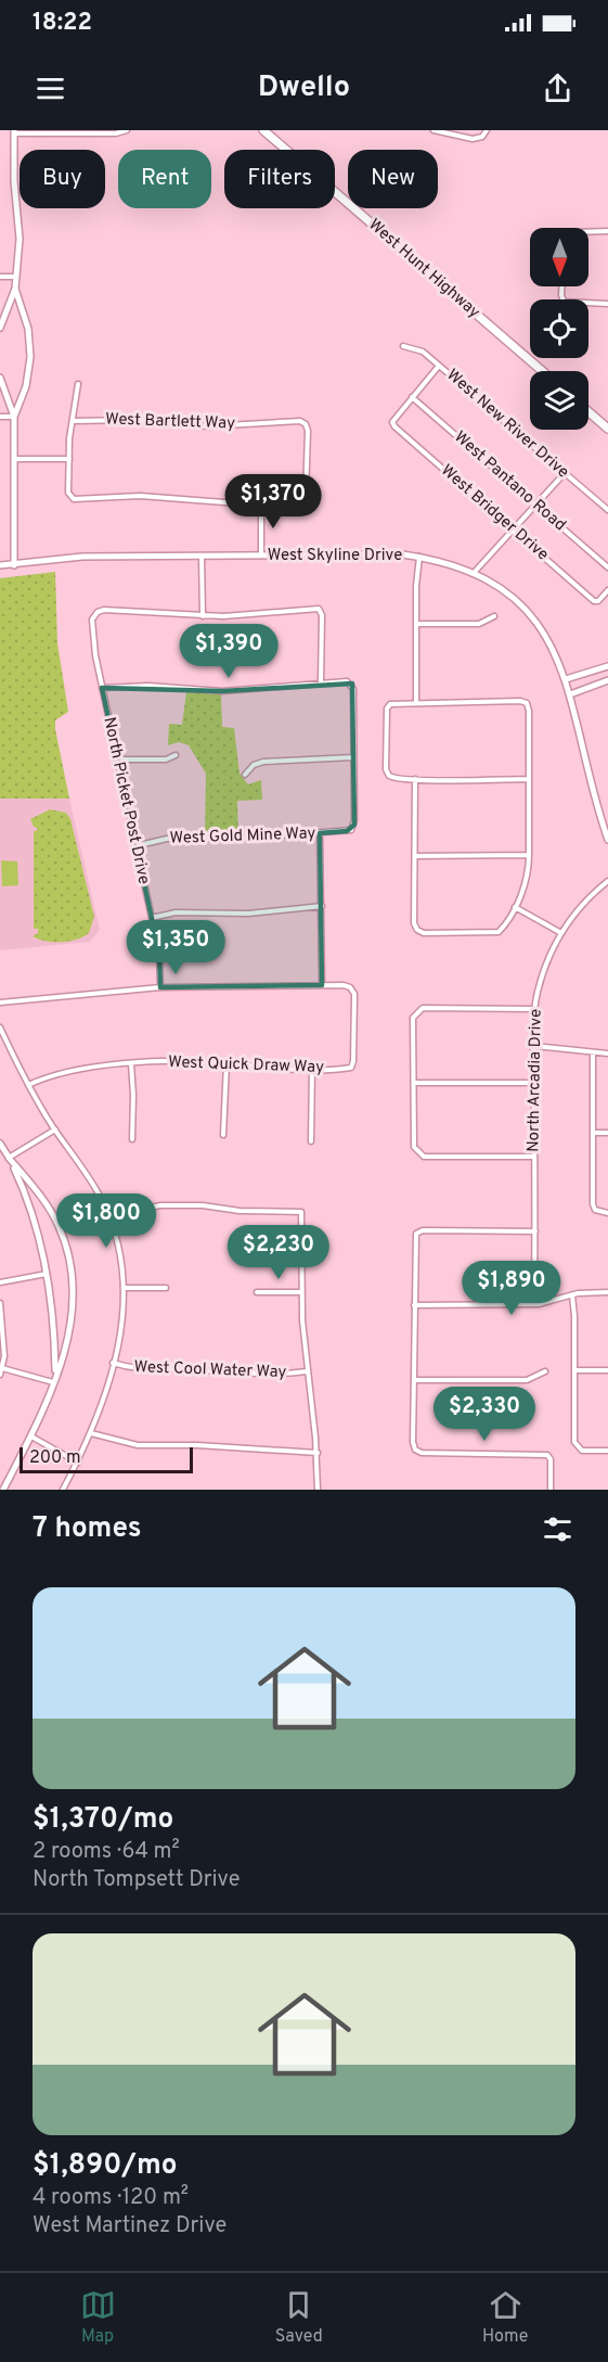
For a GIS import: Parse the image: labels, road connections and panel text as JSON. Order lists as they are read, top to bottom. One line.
{"streets":{"main road":["West Hunt Highway"],"street":["West Bartlett Way","West New River Drive","West Pantano Road","West Bridger Drive","West Skyline Drive","North Picket Post Drive","West Gold Mine Way","West Quick Draw Way","North Arcadia Drive","West Cool Water Way"]},"crossings":[["West Pantano Road","West Bridger Drive"],["North Picket Post Drive","West Gold Mine Way"]],"scale_bar":"200 m","north":"bottom","page":{"status":"18:22","header":"Dwello","chip":["Buy","Rent","Filters","New"],"price":["$1,370","$1,390","$1,350","$1,800","$2,230","$1,890","$2,330"],"scale":"200 m","heading":"7 homes","list":[{"name":"$1,370/mo","note":"2 rooms · 64 m² · North Tompsett Drive"},{"name":"$1,890/mo","note":"4 rooms · 120 m² · West Martinez Drive"}],"tabs":["Map","Saved","Home"]}}
